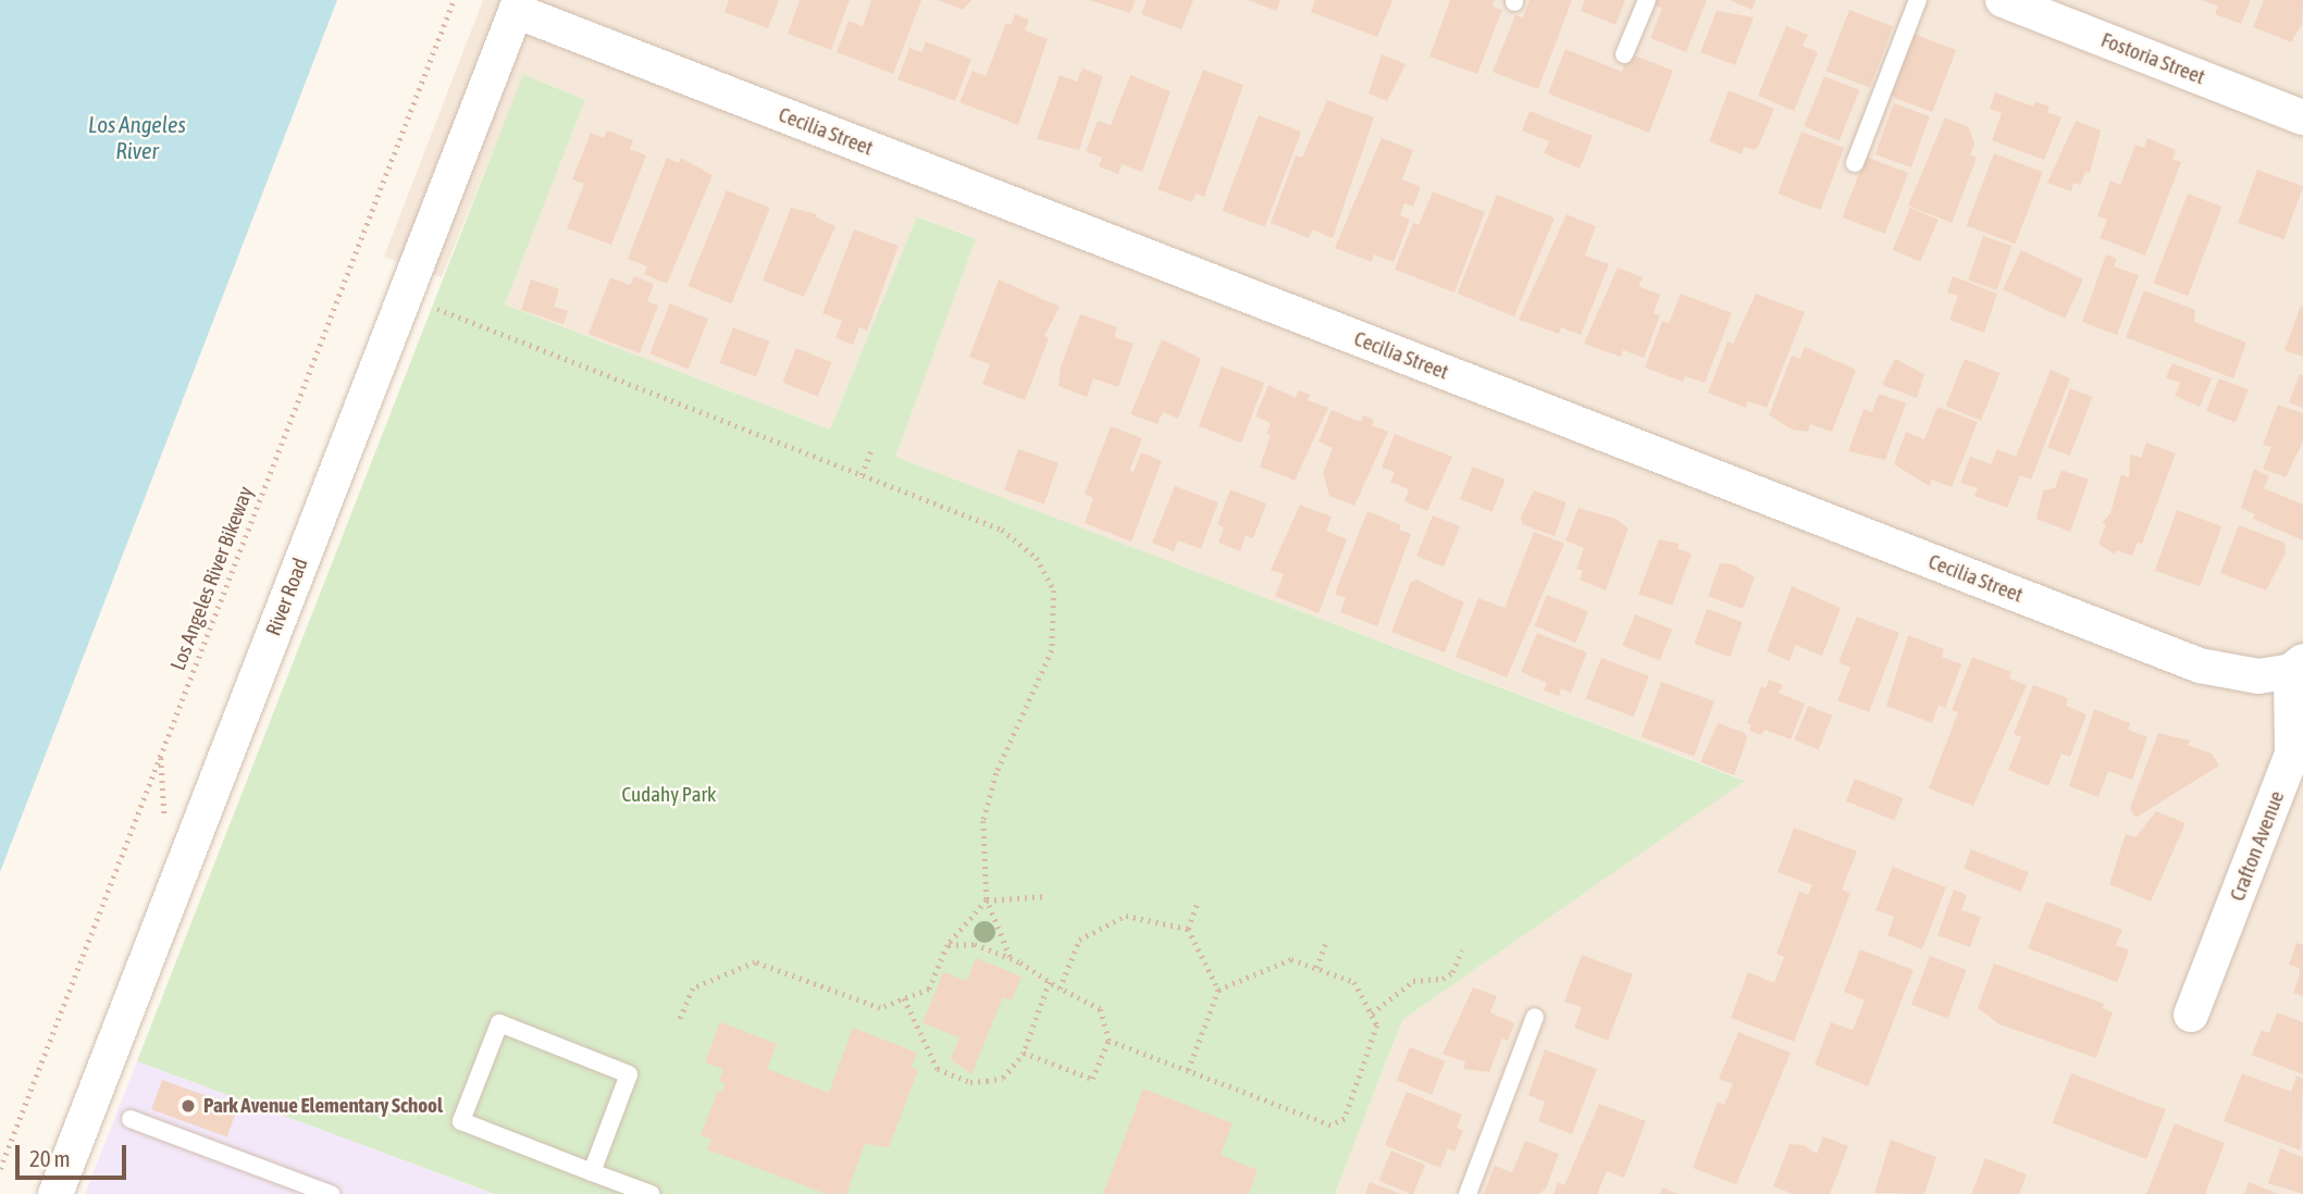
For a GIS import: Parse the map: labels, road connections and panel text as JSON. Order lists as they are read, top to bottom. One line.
{"streets":{"street":["Fostoria Street","Cecilia Street","River Road","Crafton Avenue"],"path":["Los Angeles River Bikeway"]},"crossings":[["Cecilia Street","River Road"],["Cecilia Street","Crafton Avenue"]],"water":["Los Angeles River"],"parks":["Cudahy Park"],"places":["Park Avenue Elementary School"],"scale_bar":"20 m"}
